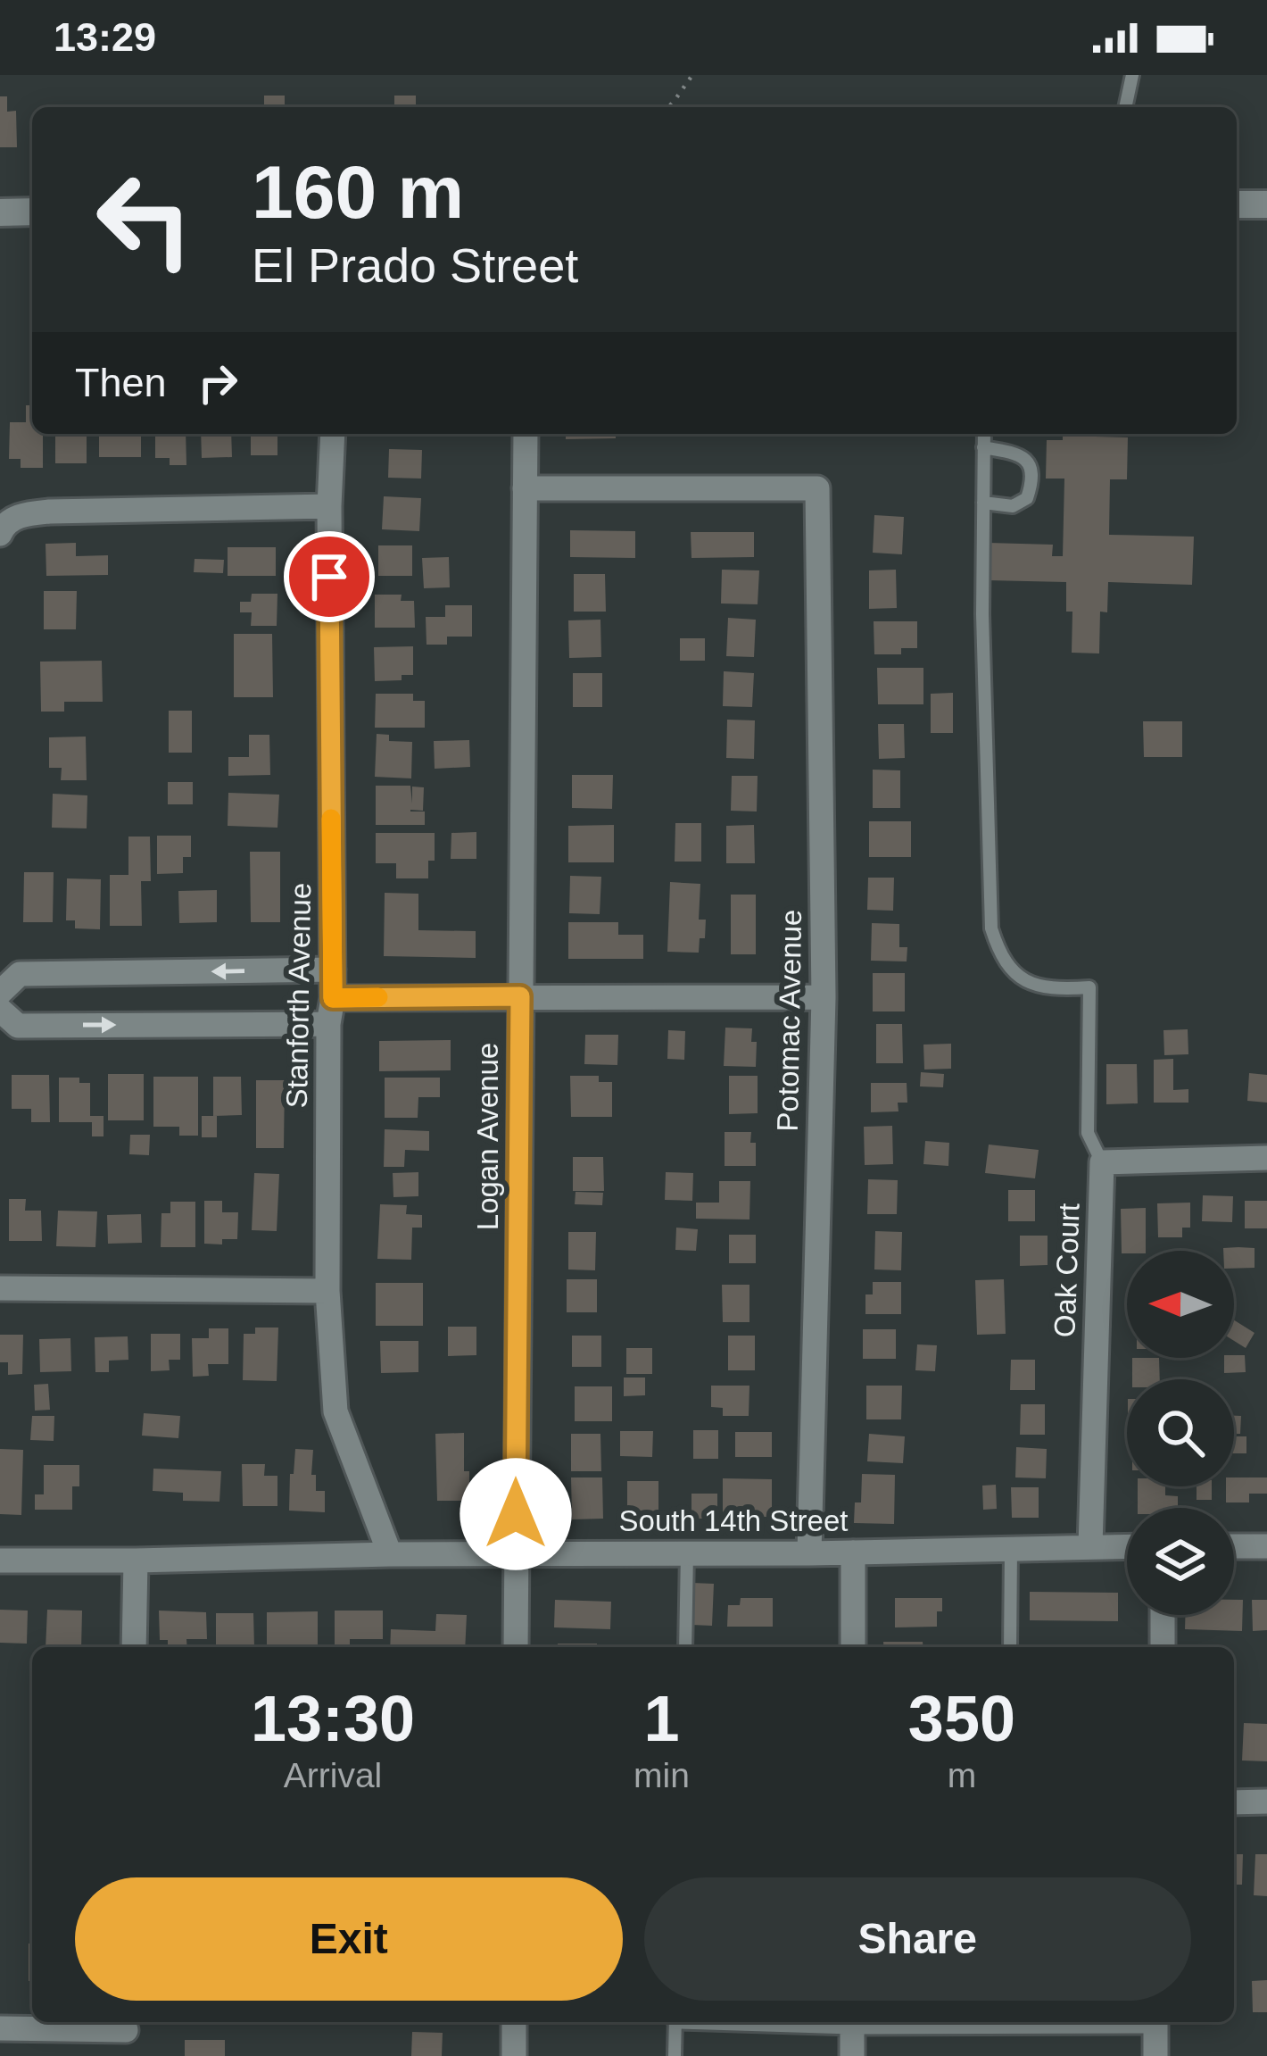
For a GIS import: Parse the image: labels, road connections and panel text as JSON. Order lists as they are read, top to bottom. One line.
{"streets":{"street":["Stanforth Avenue","Potomac Avenue","Logan Avenue","Oak Court","South 14th Street"]},"crossings":[["Stanforth Avenue","South 14th Street"],["Potomac Avenue","Logan Avenue"],["Potomac Avenue","South 14th Street"],["Logan Avenue","South 14th Street"],["Oak Court","South 14th Street"]],"north":"left","page":{"status":"13:29","turn":["160 m","El Prado Street"],"then":"Then","eta":["13:30","Arrival","1","min","350","m"],"buttons":["Exit","Share"]}}
